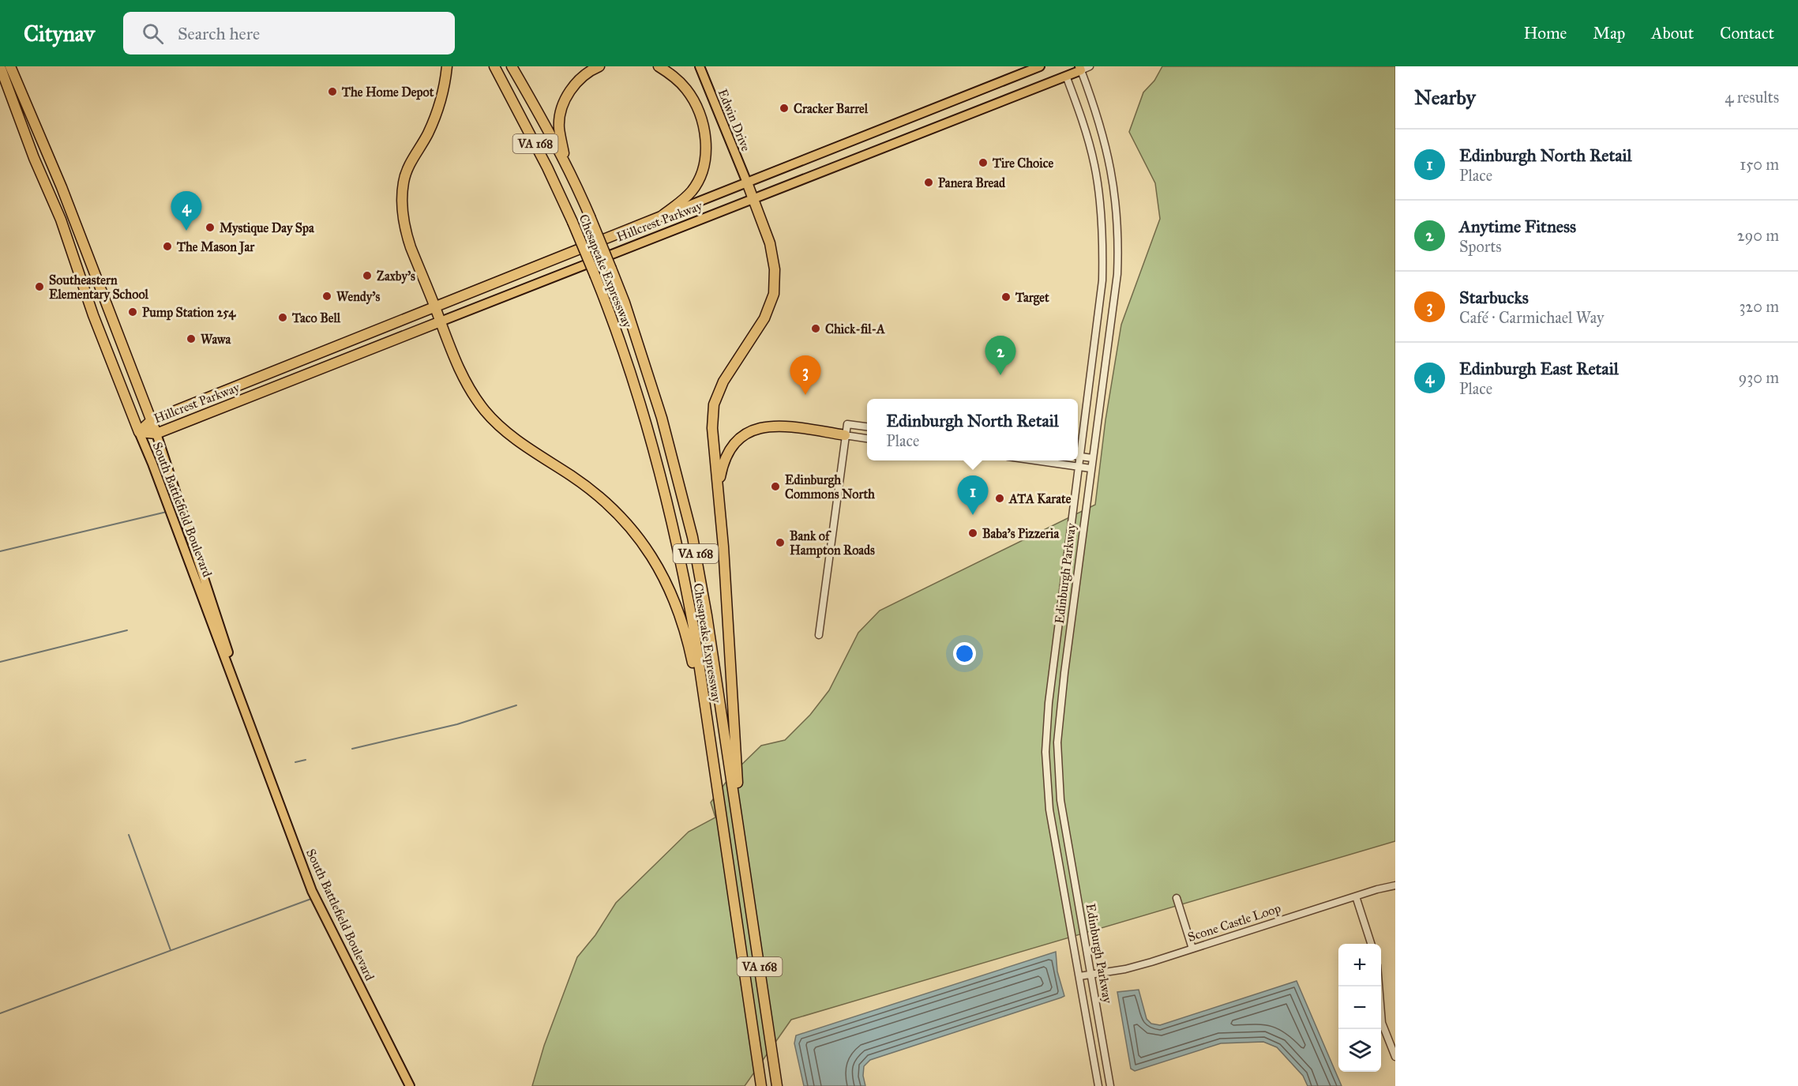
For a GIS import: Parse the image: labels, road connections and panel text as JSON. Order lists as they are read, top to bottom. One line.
{"streets":{"highway":["VA 168","Hillcrest Parkway","Chesapeake Expressway","South Battlefield Boulevard"],"main road":["Edwin Drive","Edinburgh Parkway"],"street":["Scone Castle Loop"]},"crossings":[["Edwin Drive","Hillcrest Parkway"],["Hillcrest Parkway","South Battlefield Boulevard"],["Hillcrest Parkway","Edinburgh Parkway"],["Edinburgh Parkway","Scone Castle Loop"]],"places":["The Home Depot","Cracker Barrel","Tire Choice","Panera Bread","Mystique Day Spa","The Mason Jar","Zaxby's","Southeastern Elementary School","Wendy's","Target","Pump Station 254","Taco Bell","Chick-fil-A","Wawa","Edinburgh Commons North","ATA Karate","Baba’s Pizzeria","Bank of Hampton Roads"],"page":{"header":"Citynav","search":"Search here","nav":["Home","Map","About","Contact"],"heading":["Nearby","4 results"],"list":[{"mark":"1","name":"Edinburgh North Retail","note":"Place","value":"150 m"},{"mark":"2","name":"Anytime Fitness","note":"Sports","value":"290 m"},{"mark":"3","name":"Starbucks","note":"Café · Carmichael Way","value":"320 m"},{"mark":"4","name":"Edinburgh East Retail","note":"Place","value":"930 m"}],"pins":["4","2","3","1"],"popup":["Edinburgh North Retail","Place"],"map_buttons":["+","−"]}}
